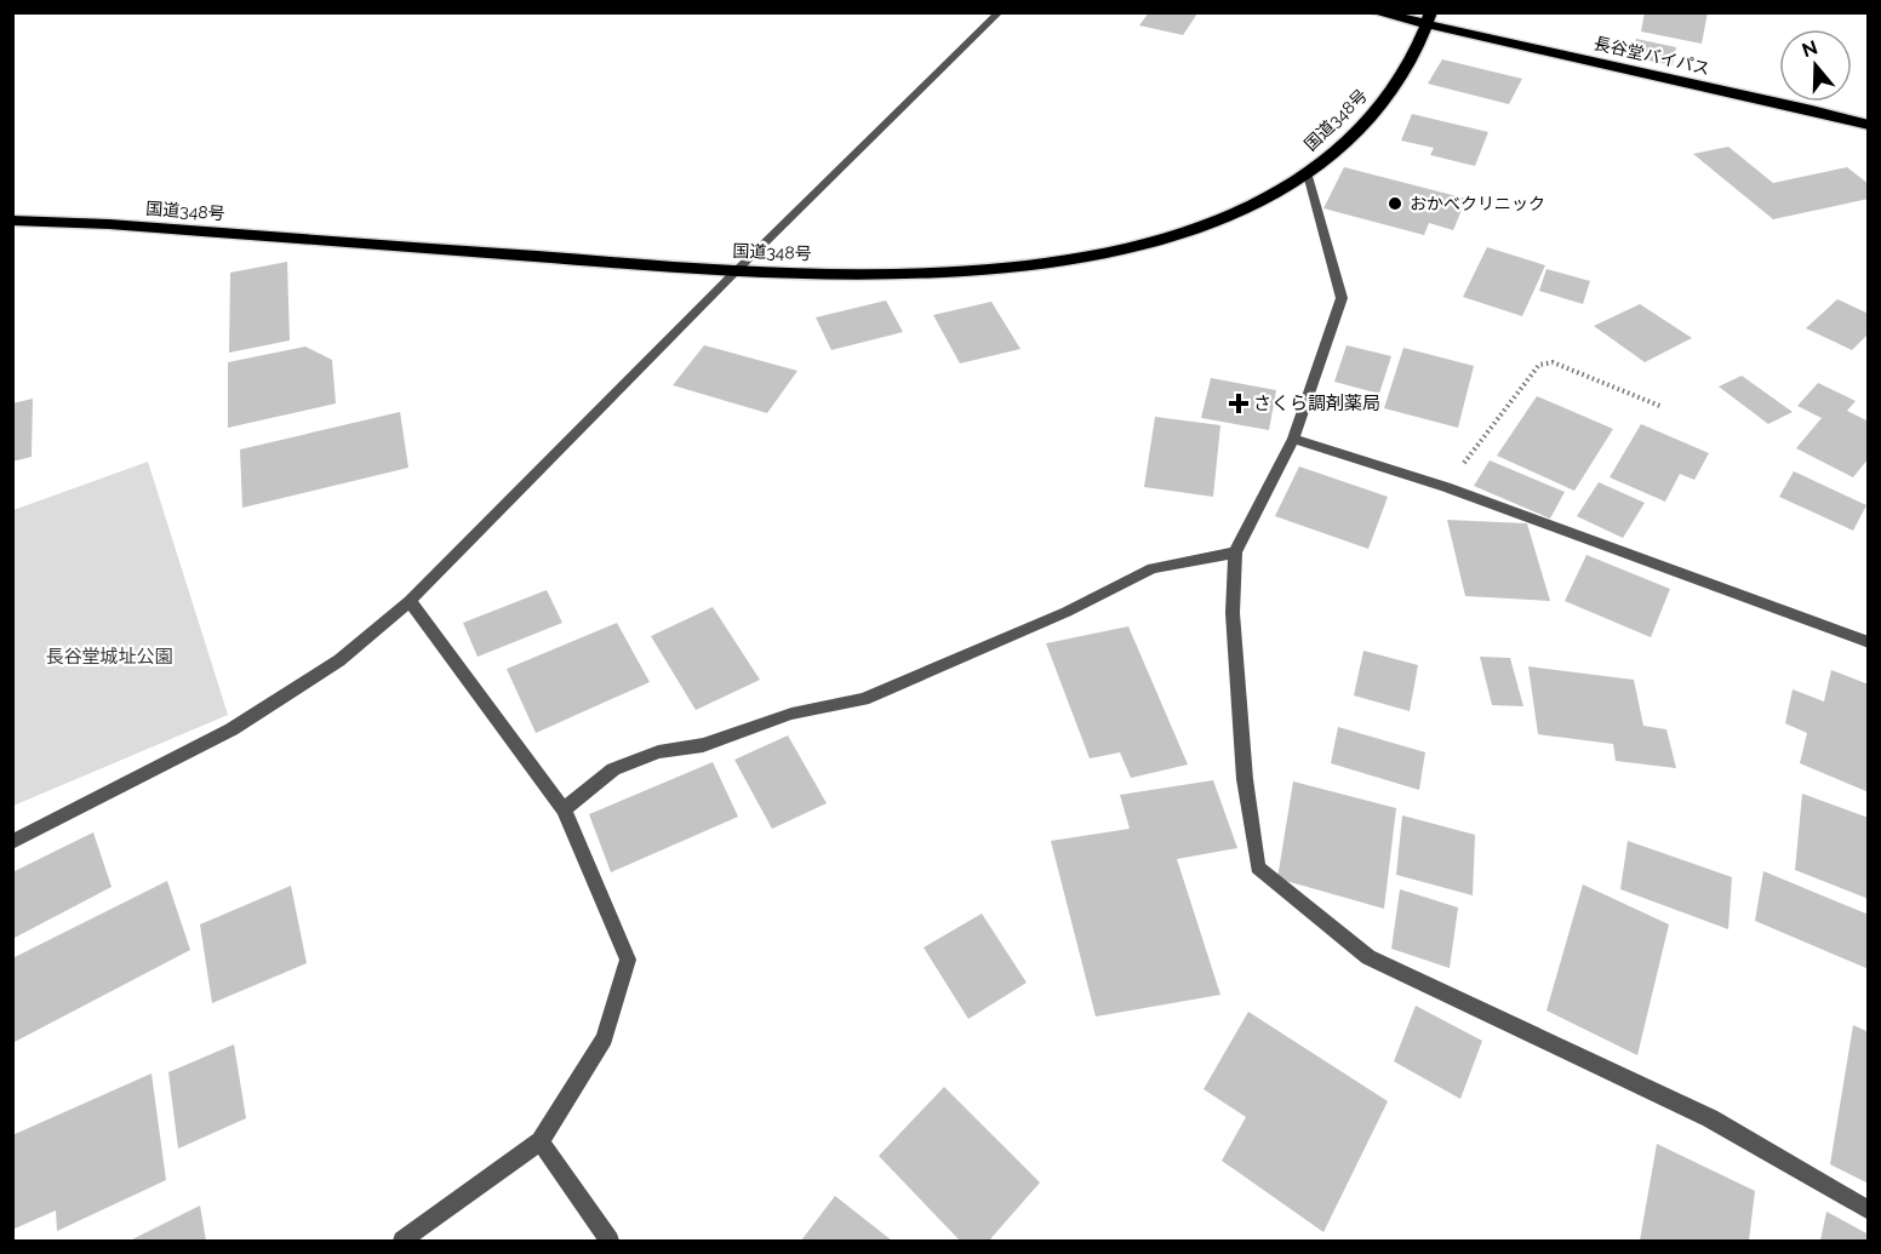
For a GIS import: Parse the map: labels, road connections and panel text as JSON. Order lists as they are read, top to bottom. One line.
{"streets":{"highway":["長谷堂バイパス","国道348号"]},"crossings":[["長谷堂バイパス","国道348号"]],"parks":["長谷堂城址公園"],"places":{"other":["おかべクリニック"],"health":["さくら調剤薬局"]},"north":"top"}
